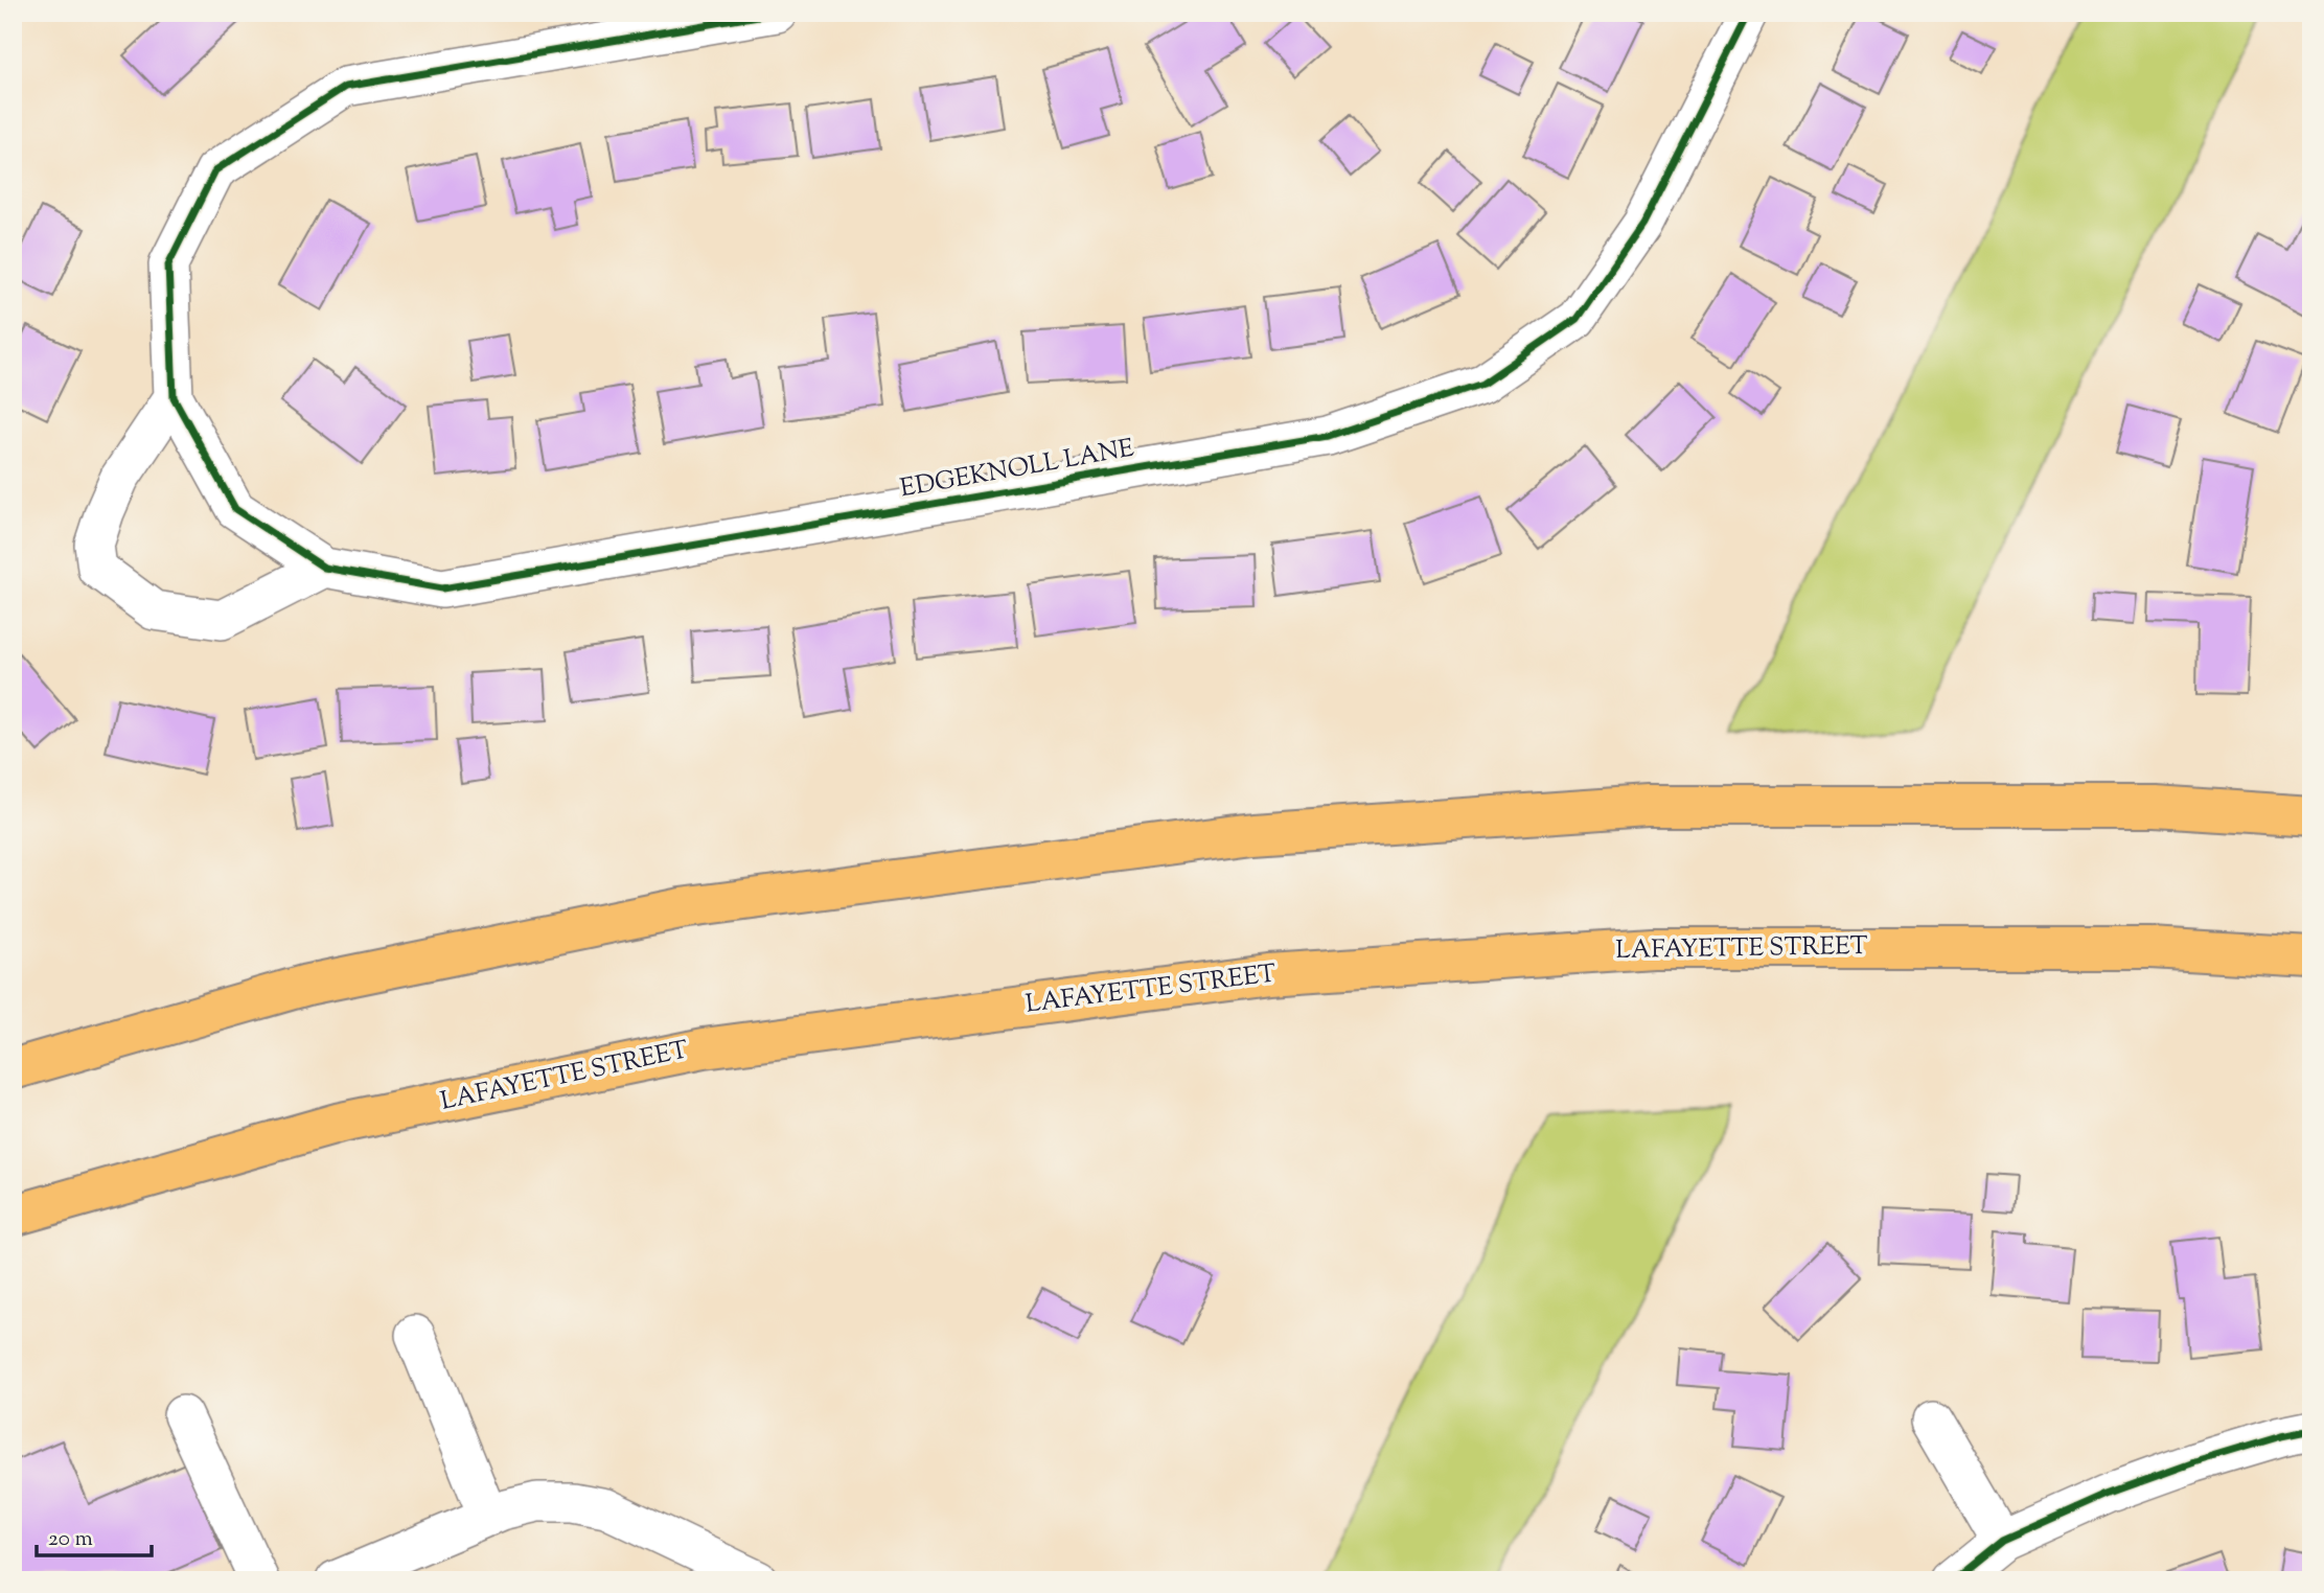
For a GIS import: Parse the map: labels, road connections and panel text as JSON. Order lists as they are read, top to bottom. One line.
{"streets":{"highway":["LAFAYETTE STREET"],"street":["EDGEKNOLL LANE"]},"scale_bar":"20 m"}
